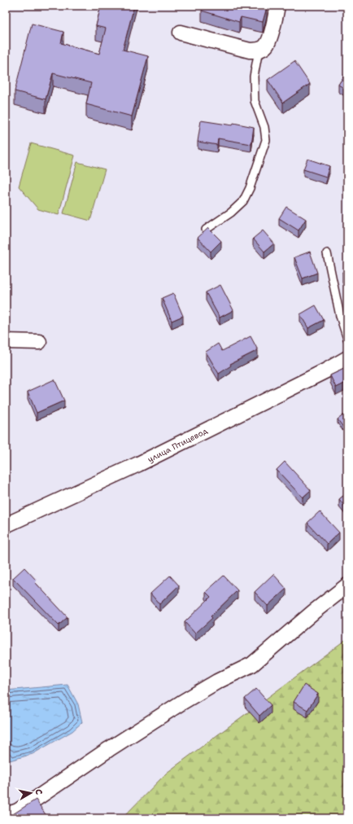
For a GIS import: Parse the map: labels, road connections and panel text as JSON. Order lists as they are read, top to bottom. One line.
{"streets":{"street":["улица Птицевод"]},"north":"right"}
